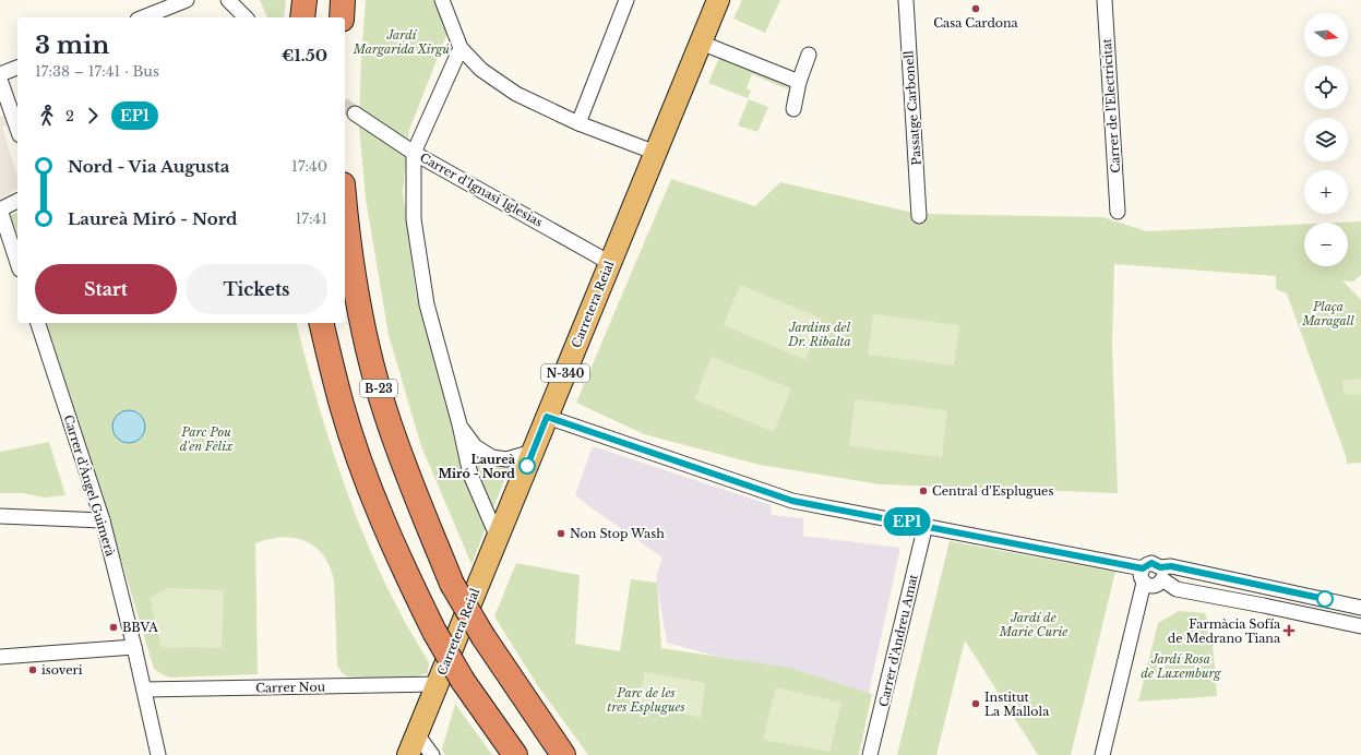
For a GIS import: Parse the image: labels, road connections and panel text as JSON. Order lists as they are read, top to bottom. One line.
{"streets":{"highway":["B-23"],"main road":["Carretera Reial","N-340"],"street":["Carrer de l'Electricitat","Passatge Carbonell","Carrer d'Ignasi Iglesias","Carrer d'Àngel Guimerà","Carrer d'Andreu Amat","Carrer Nou"]},"crossings":[["Carrer d'Ignasi Iglesias","Carretera Reial"],["Carretera Reial","Carrer Nou"],["Carrer d'Àngel Guimerà","Carrer Nou"]],"parks":["Jardí Margarida Xirgú","Plaça Maragall","Jardins del Dr. Ribalta","Parc Pou d'en Fèlix","Jardí de Marie Curie","Jardí Rosa de Luxemburg","Parc de les tres Esplugues"],"places":{"other":["Casa Cardona","Laureà Miró - Nord","Central d'Esplugues","Non Stop Wash","BBVA","isoveri","Institut La Mallola"],"health":["Farmàcia Sofía de Medrano Tiana"]},"lines":["bus line EP1"],"north":"right","page":{"on_map":"EP1","map_buttons":["+","−"],"heading":["3 min","17:38 – 17:41 · Bus","€1.50"],"legs":["2","EP1"],"list":[{"name":"Nord - Via Augusta","value":"17:40"},{"name":"Laureà Miró - Nord","value":"17:41"}],"buttons":["Start","Tickets"]}}
